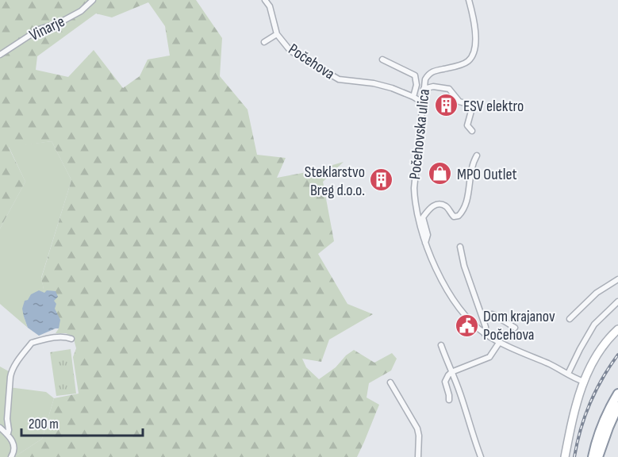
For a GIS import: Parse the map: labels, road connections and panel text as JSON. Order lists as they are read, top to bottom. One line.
{"streets":{"street":["Vinarje","Počehova","Počehovska ulica"]},"crossings":[["Počehova","Počehovska ulica"]],"places":{"building":["ESV elektro","Steklarstvo Breg d.o.o."],"shop":["MPO Outlet"],"public building":["Dom krajanov Počehova"]},"scale_bar":"200 m"}
